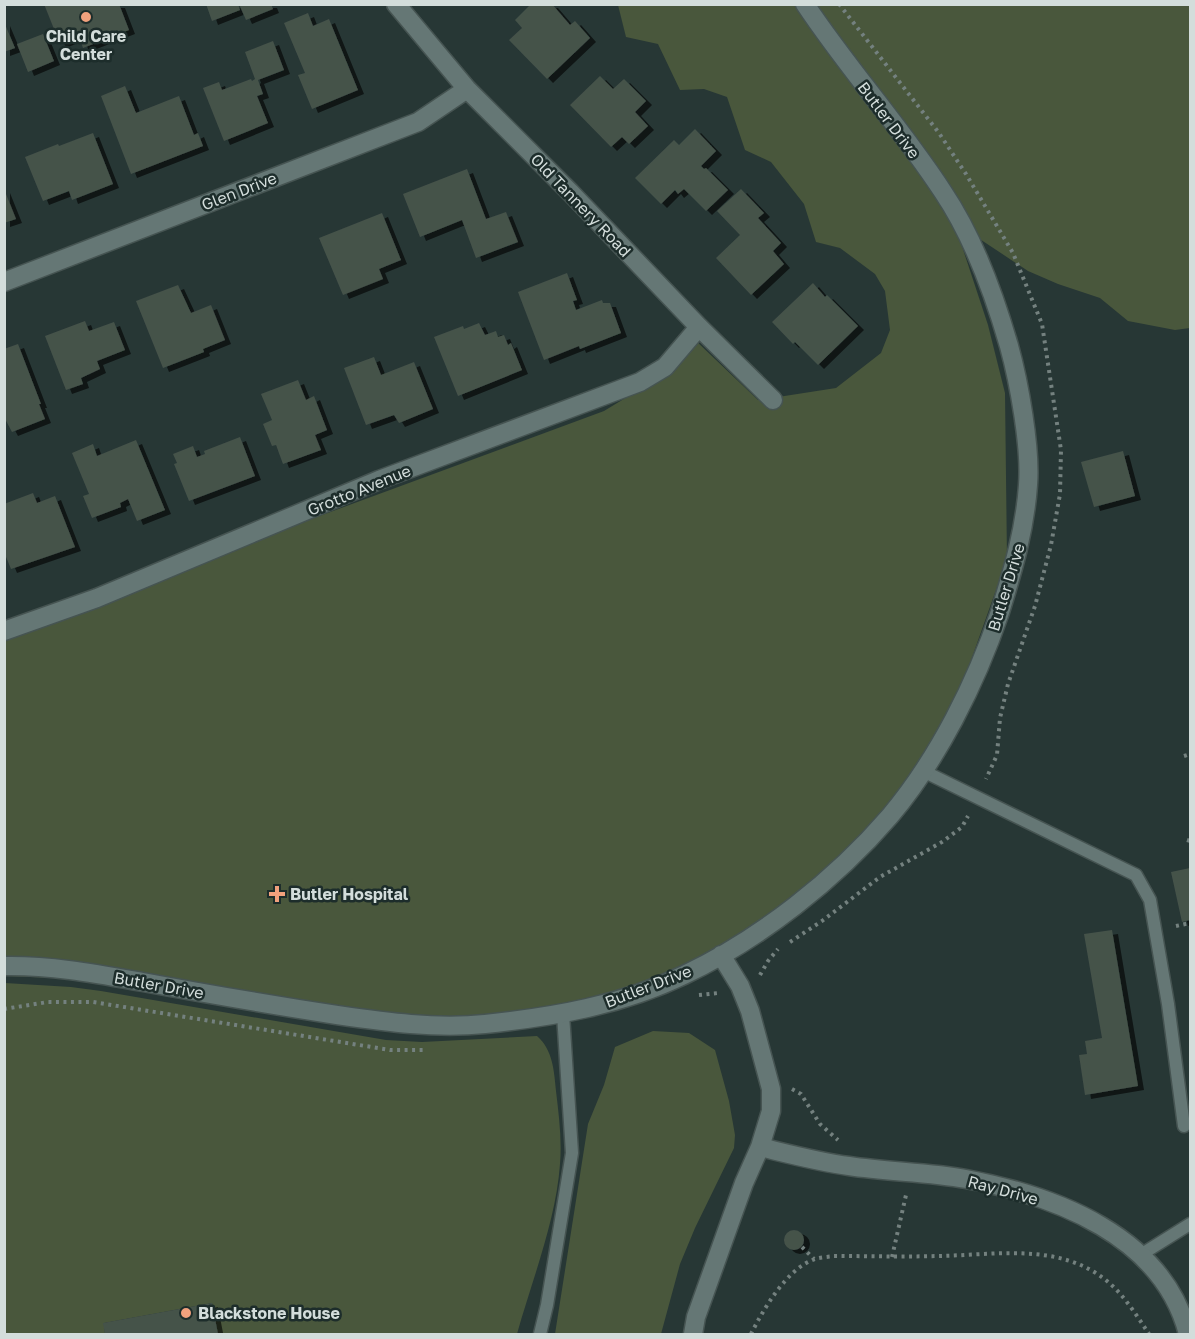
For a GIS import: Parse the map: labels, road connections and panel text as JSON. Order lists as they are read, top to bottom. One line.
{"streets":{"street":["Butler Drive","Glen Drive","Old Tannery Road","Grotto Avenue","Ray Drive"]},"crossings":[["Glen Drive","Old Tannery Road"],["Old Tannery Road","Grotto Avenue"]],"places":{"other":["Child Care Center","Blackstone House"],"health":["Butler Hospital"]}}
